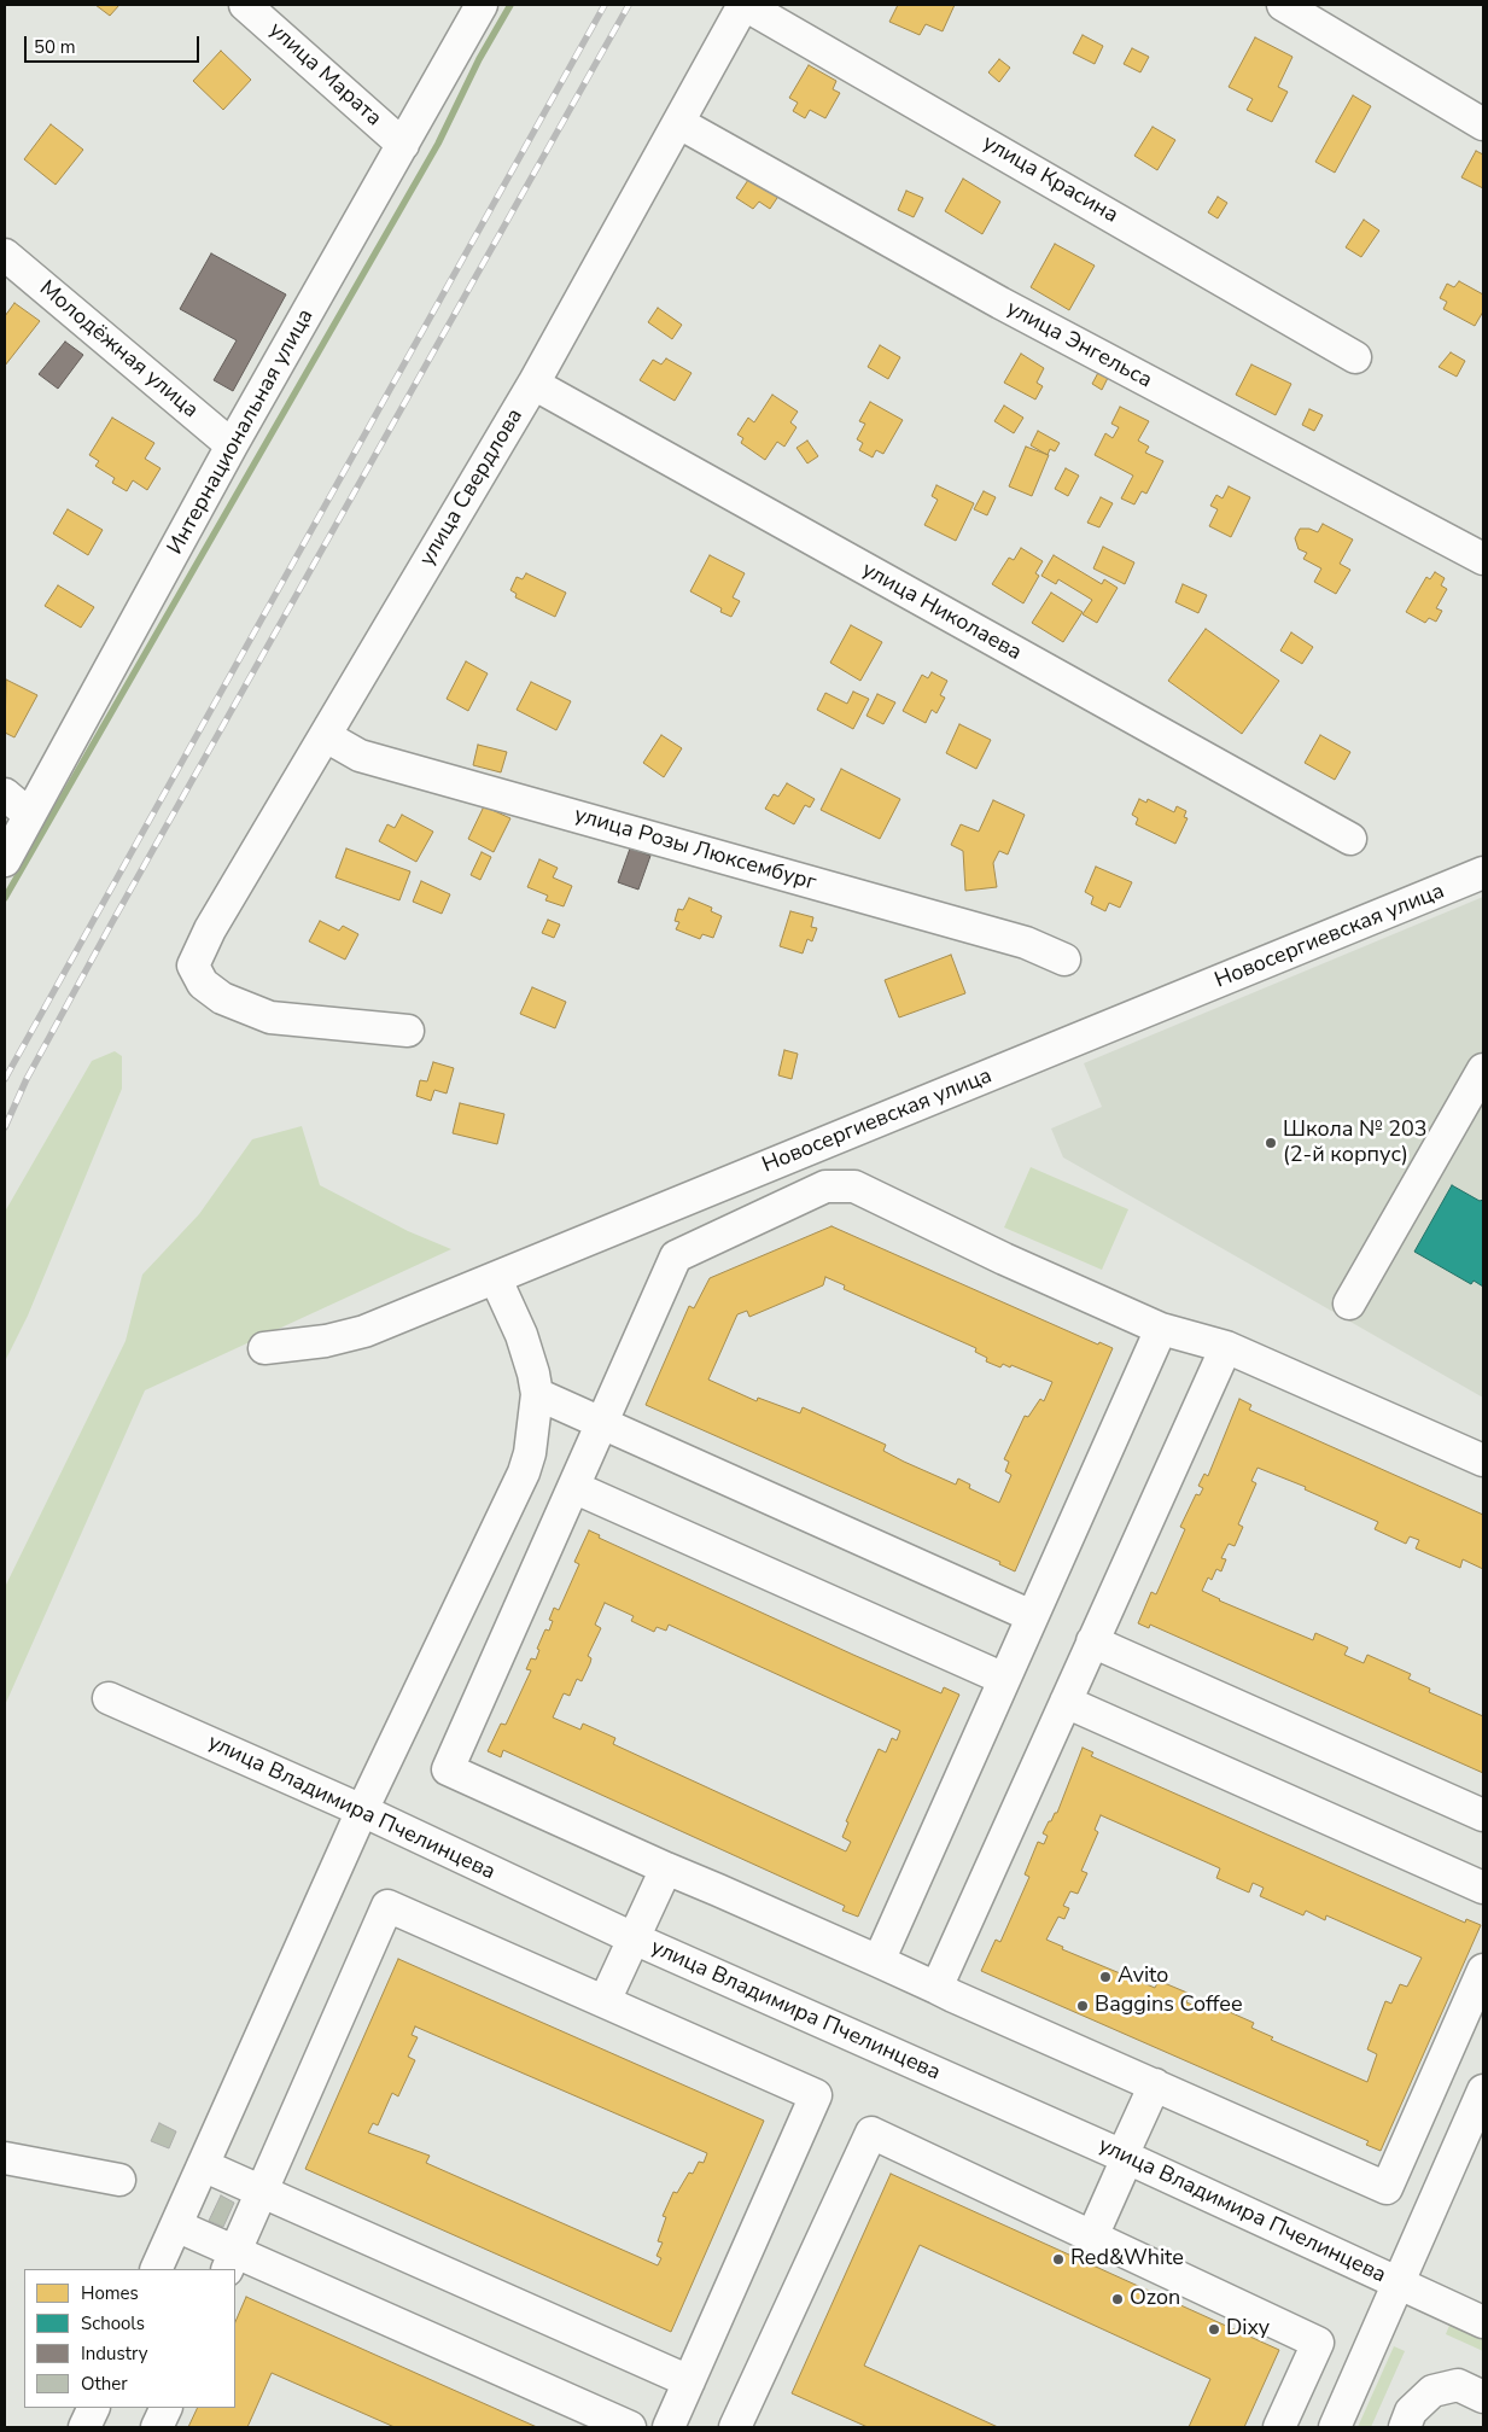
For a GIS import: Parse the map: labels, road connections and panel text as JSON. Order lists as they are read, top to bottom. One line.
{"streets":{"street":["улица Марата","улица Красина","улица Энгельса","Молодёжная улица","Интернациональная улица","улица Свердлова","улица Николаева","улица Розы Люксембург","Новосергиевская улица","улица Владимира Пчелинцева"]},"crossings":[["улица Марата","Интернациональная улица"],["улица Красина","улица Свердлова"],["улица Энгельса","улица Свердлова"],["Молодёжная улица","Интернациональная улица"],["улица Свердлова","улица Николаева"],["улица Свердлова","улица Розы Люксембург"]],"places":["Школа № 203 (2-й корпус)","Avito","Baggins Coffee","Red&White","Ozon","Dixy"],"legend":["Homes","Schools","Industry","Other"],"scale_bar":"50 m"}
